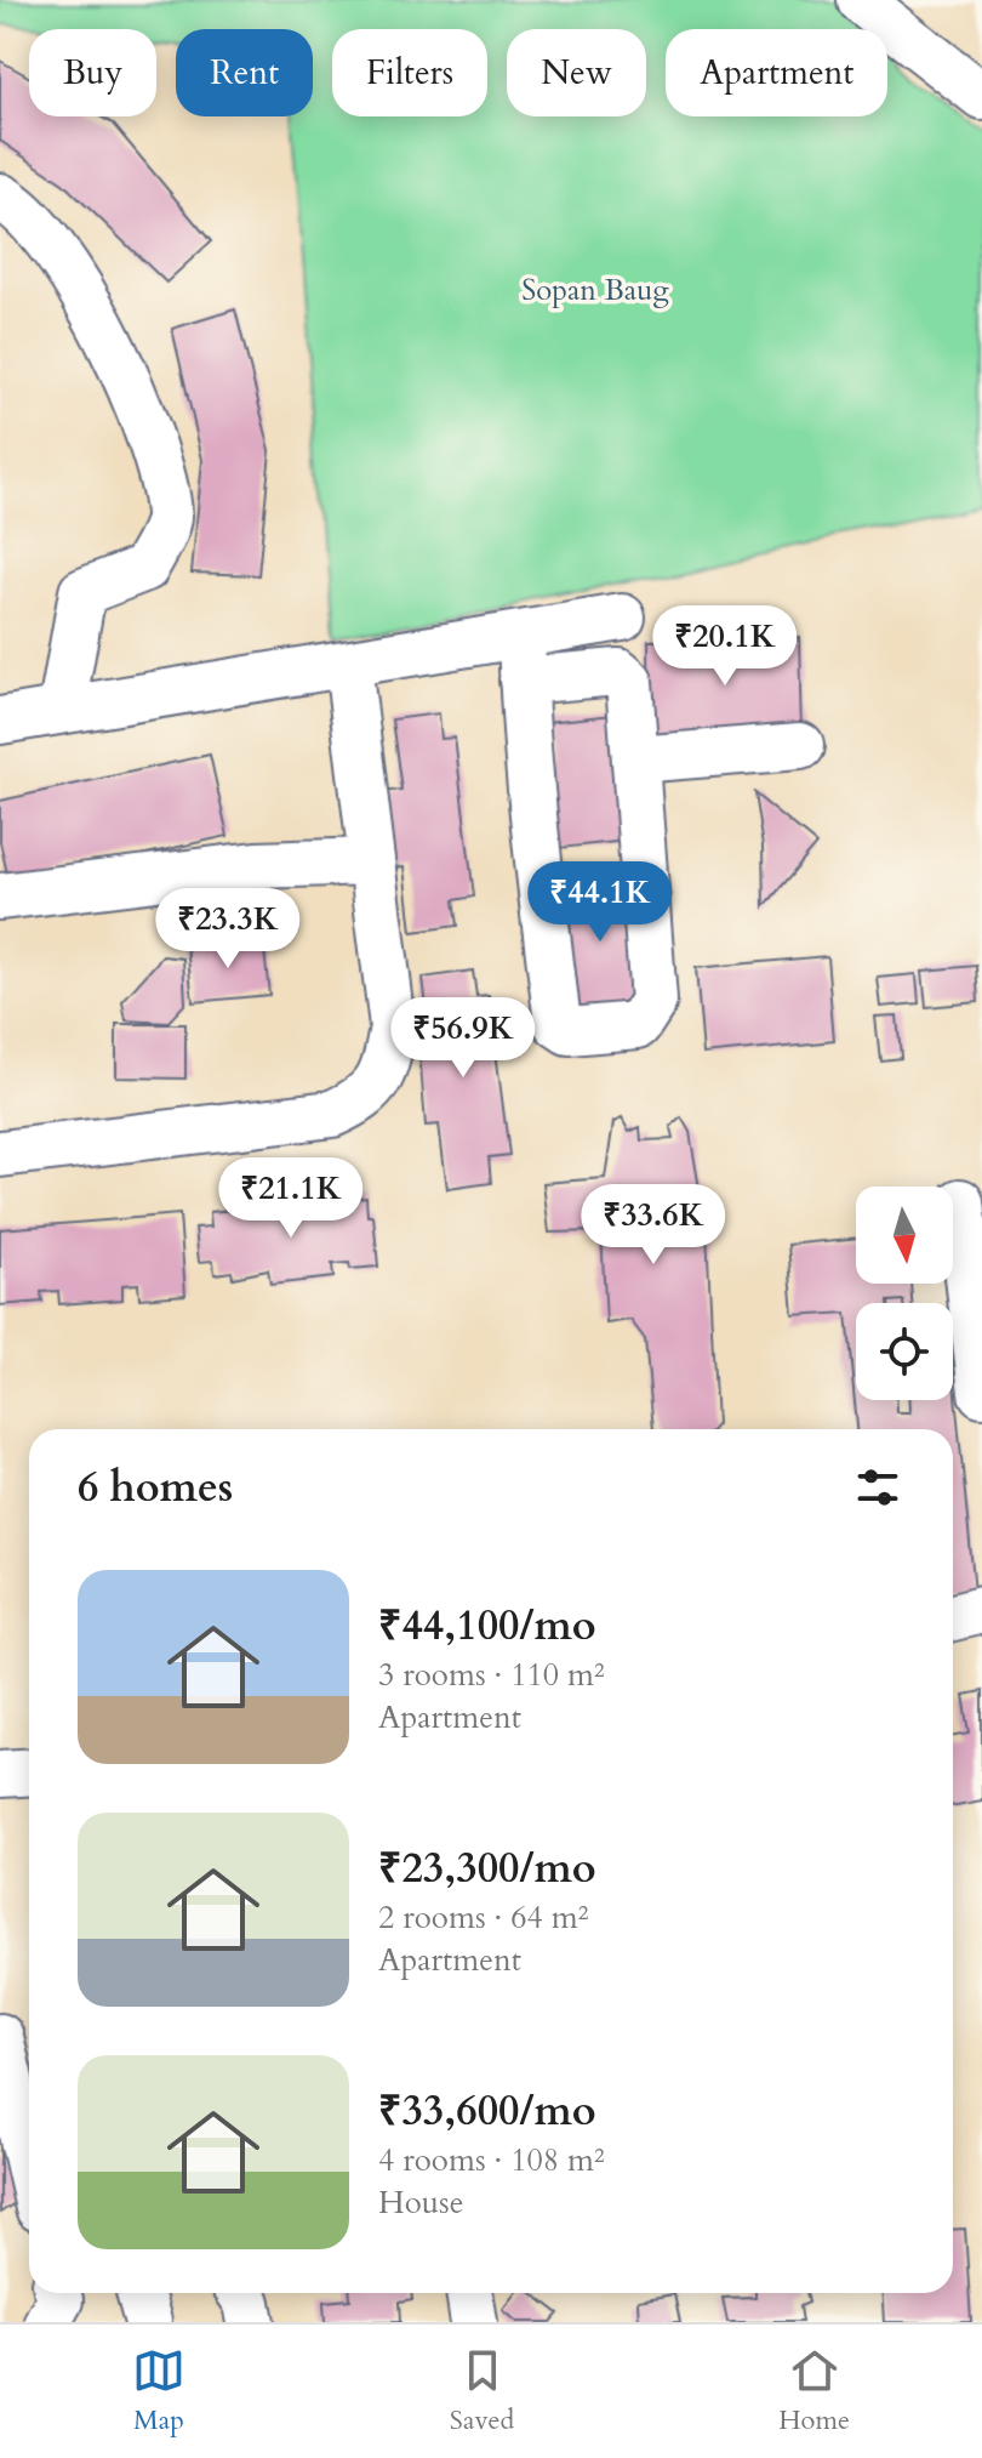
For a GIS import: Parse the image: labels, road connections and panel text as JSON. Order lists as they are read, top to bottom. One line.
{"parks":["Sopan Baug"],"north":"bottom","page":{"chip":["Buy","Rent","Filters","New","Apartment"],"price":["₹20.1K","₹44.1K","₹23.3K","₹56.9K","₹21.1K","₹33.6K"],"heading":"6 homes","list":[{"name":"₹44,100/mo","note":"3 rooms · 110 m² · Apartment"},{"name":"₹23,300/mo","note":"2 rooms · 64 m² · Apartment"},{"name":"₹33,600/mo","note":"4 rooms · 108 m² · House"}],"tabs":["Map","Saved","Home"]}}
